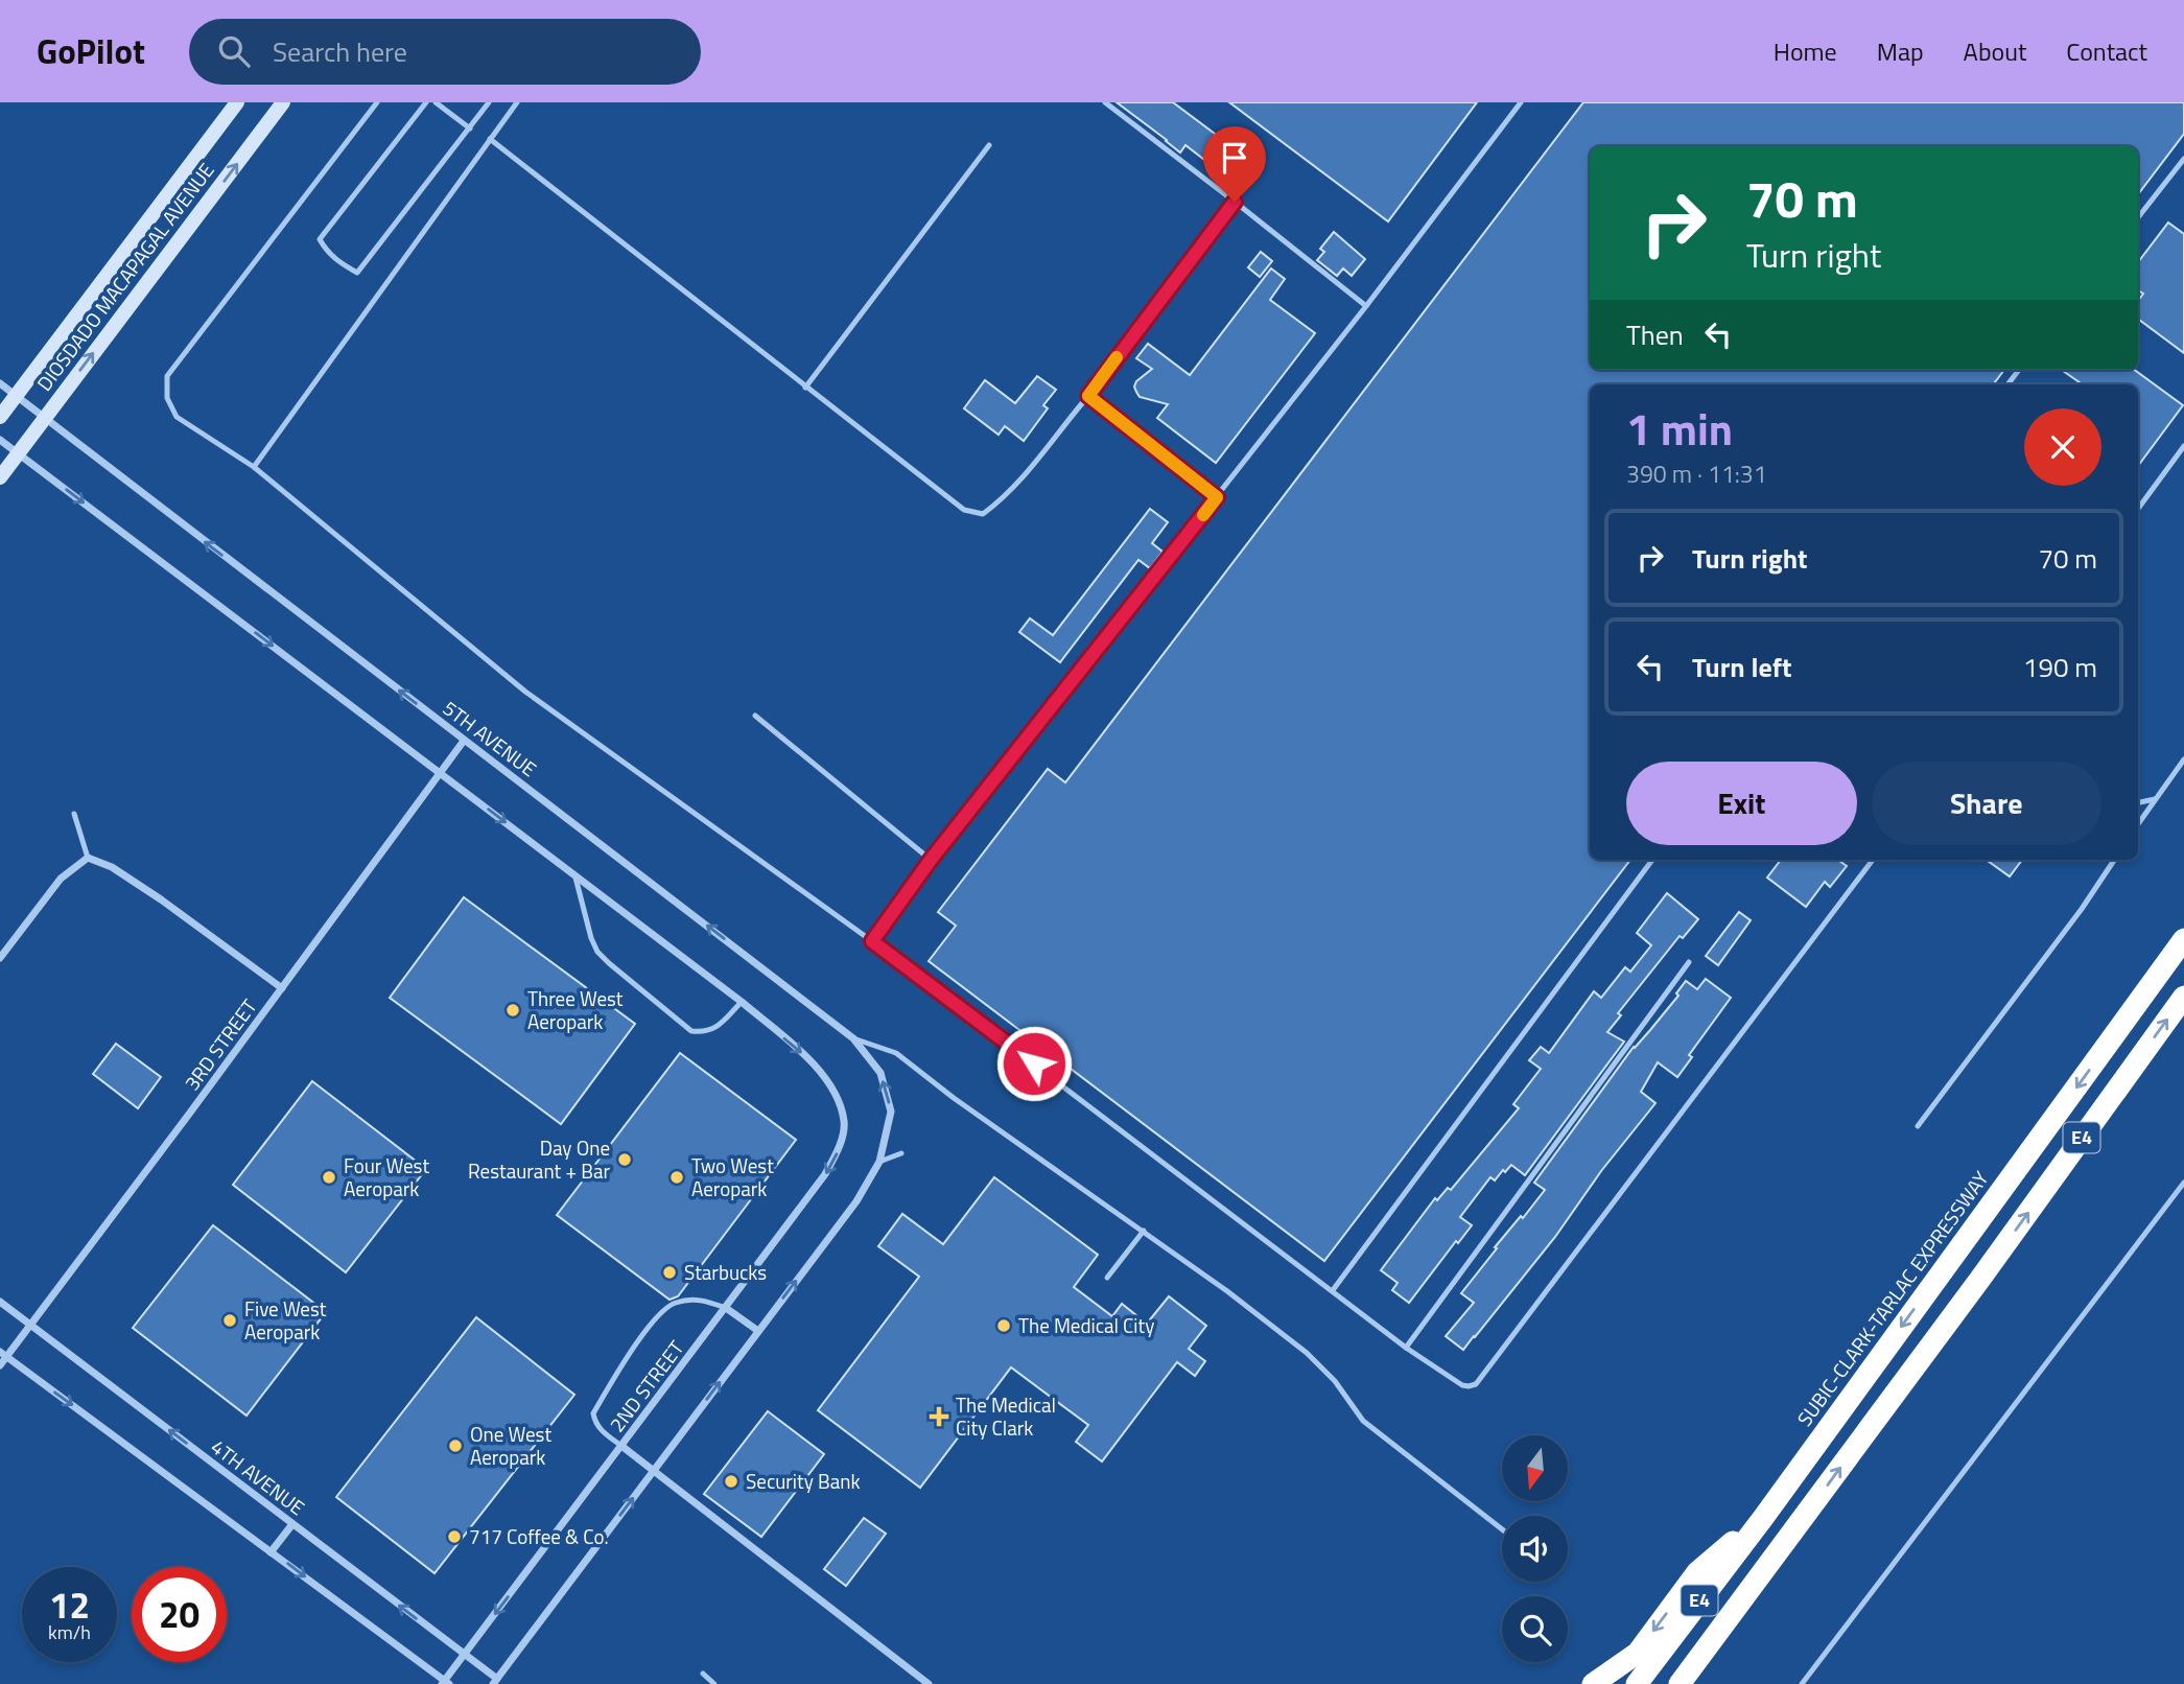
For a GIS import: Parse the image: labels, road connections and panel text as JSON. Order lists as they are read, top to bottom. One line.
{"streets":{"highway":["E4","SUBIC-CLARK-TARLAC EXPRESSWAY"],"main road":["DIOSDADO MACAPAGAL AVENUE"],"street":["5TH AVENUE","3RD STREET","2ND STREET","4TH AVENUE"]},"crossings":[["DIOSDADO MACAPAGAL AVENUE","5TH AVENUE"],["5TH AVENUE","3RD STREET"],["3RD STREET","4TH AVENUE"],["2ND STREET","4TH AVENUE"]],"places":{"other":["Three West Aeropark","Day One Restaurant + Bar","Four West Aeropark","Two West Aeropark","Starbucks","Five West Aeropark","The Medical City","One West Aeropark","Security Bank","717 Coffee & Co."],"health":["The Medical City Clark"]},"north":"bottom","page":{"header":"GoPilot","search":"Search here","nav":["Home","Map","About","Contact"],"turn":["70 m","Turn right"],"then":"Then","heading":["1 min","390 m · 11:31"],"list":[{"name":"Turn right","value":"70 m"},{"name":"Turn left","value":"190 m"}],"buttons":["Exit","Share"],"speed":"12 km/h","limit":"20"}}
